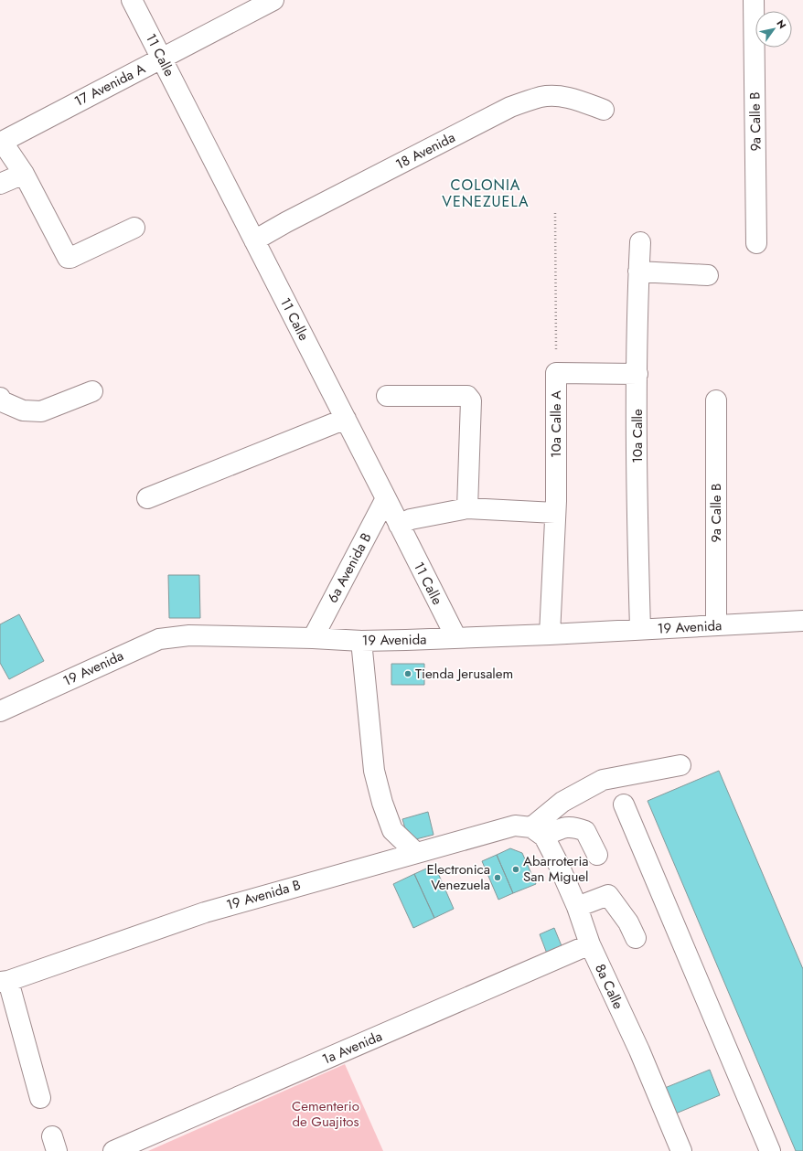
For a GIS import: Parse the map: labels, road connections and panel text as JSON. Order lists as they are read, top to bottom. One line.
{"streets":{"street":["11 Calle","17 Avenida A","9a Calle B","18 Avenida","10a Calle A","10a Calle","6a Avenida B","19 Avenida","19 Avenida B","8a Calle","1a Avenida"]},"crossings":[["11 Calle","17 Avenida A"],["11 Calle","18 Avenida"],["11 Calle","6a Avenida B"],["11 Calle","19 Avenida"],["9a Calle B","19 Avenida"],["10a Calle A","19 Avenida"],["10a Calle","19 Avenida"],["6a Avenida B","19 Avenida"],["19 Avenida B","8a Calle"],["8a Calle","1a Avenida"]],"districts":["COLONIA VENEZUELA"],"parks":["Cementerio de Guajitos"],"places":["Tienda Jerusalem","Abarroteria San Miguel","Electronica Venezuela"],"north":"top right"}
